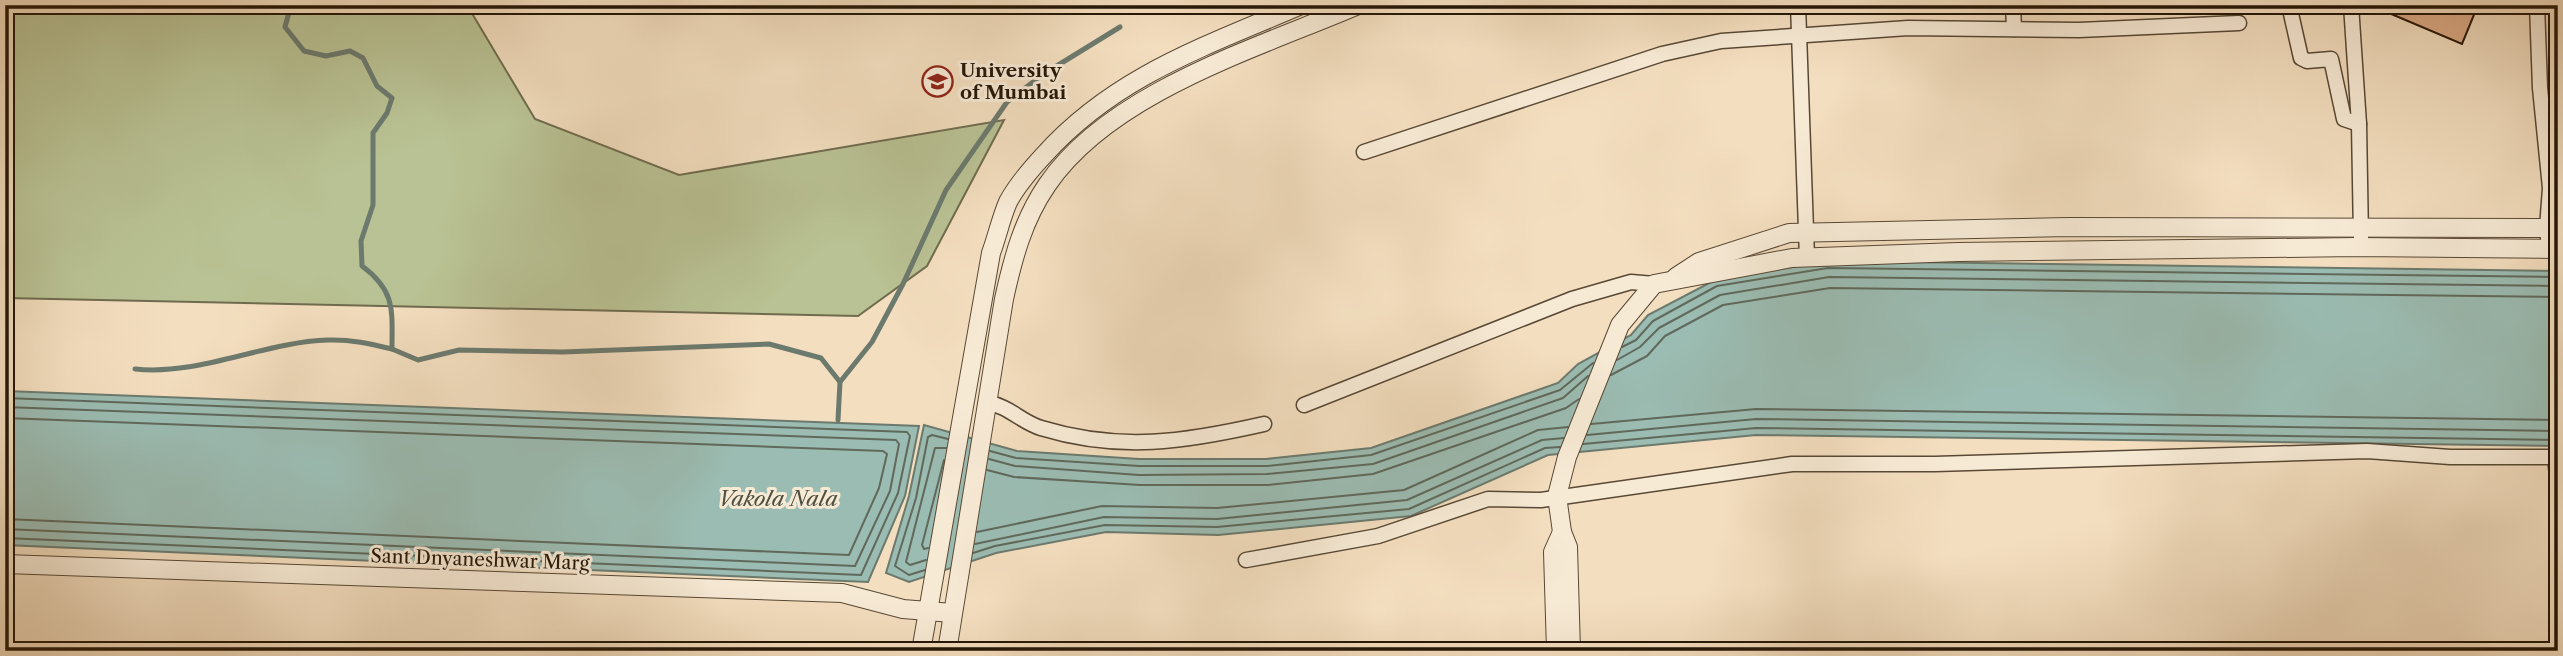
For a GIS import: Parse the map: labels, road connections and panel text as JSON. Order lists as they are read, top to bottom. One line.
{"streets":{"street":["Sant Dnyaneshwar Marg"]},"water":["Vakola Nala"],"places":{"school or university":["University of Mumbai"]}}
